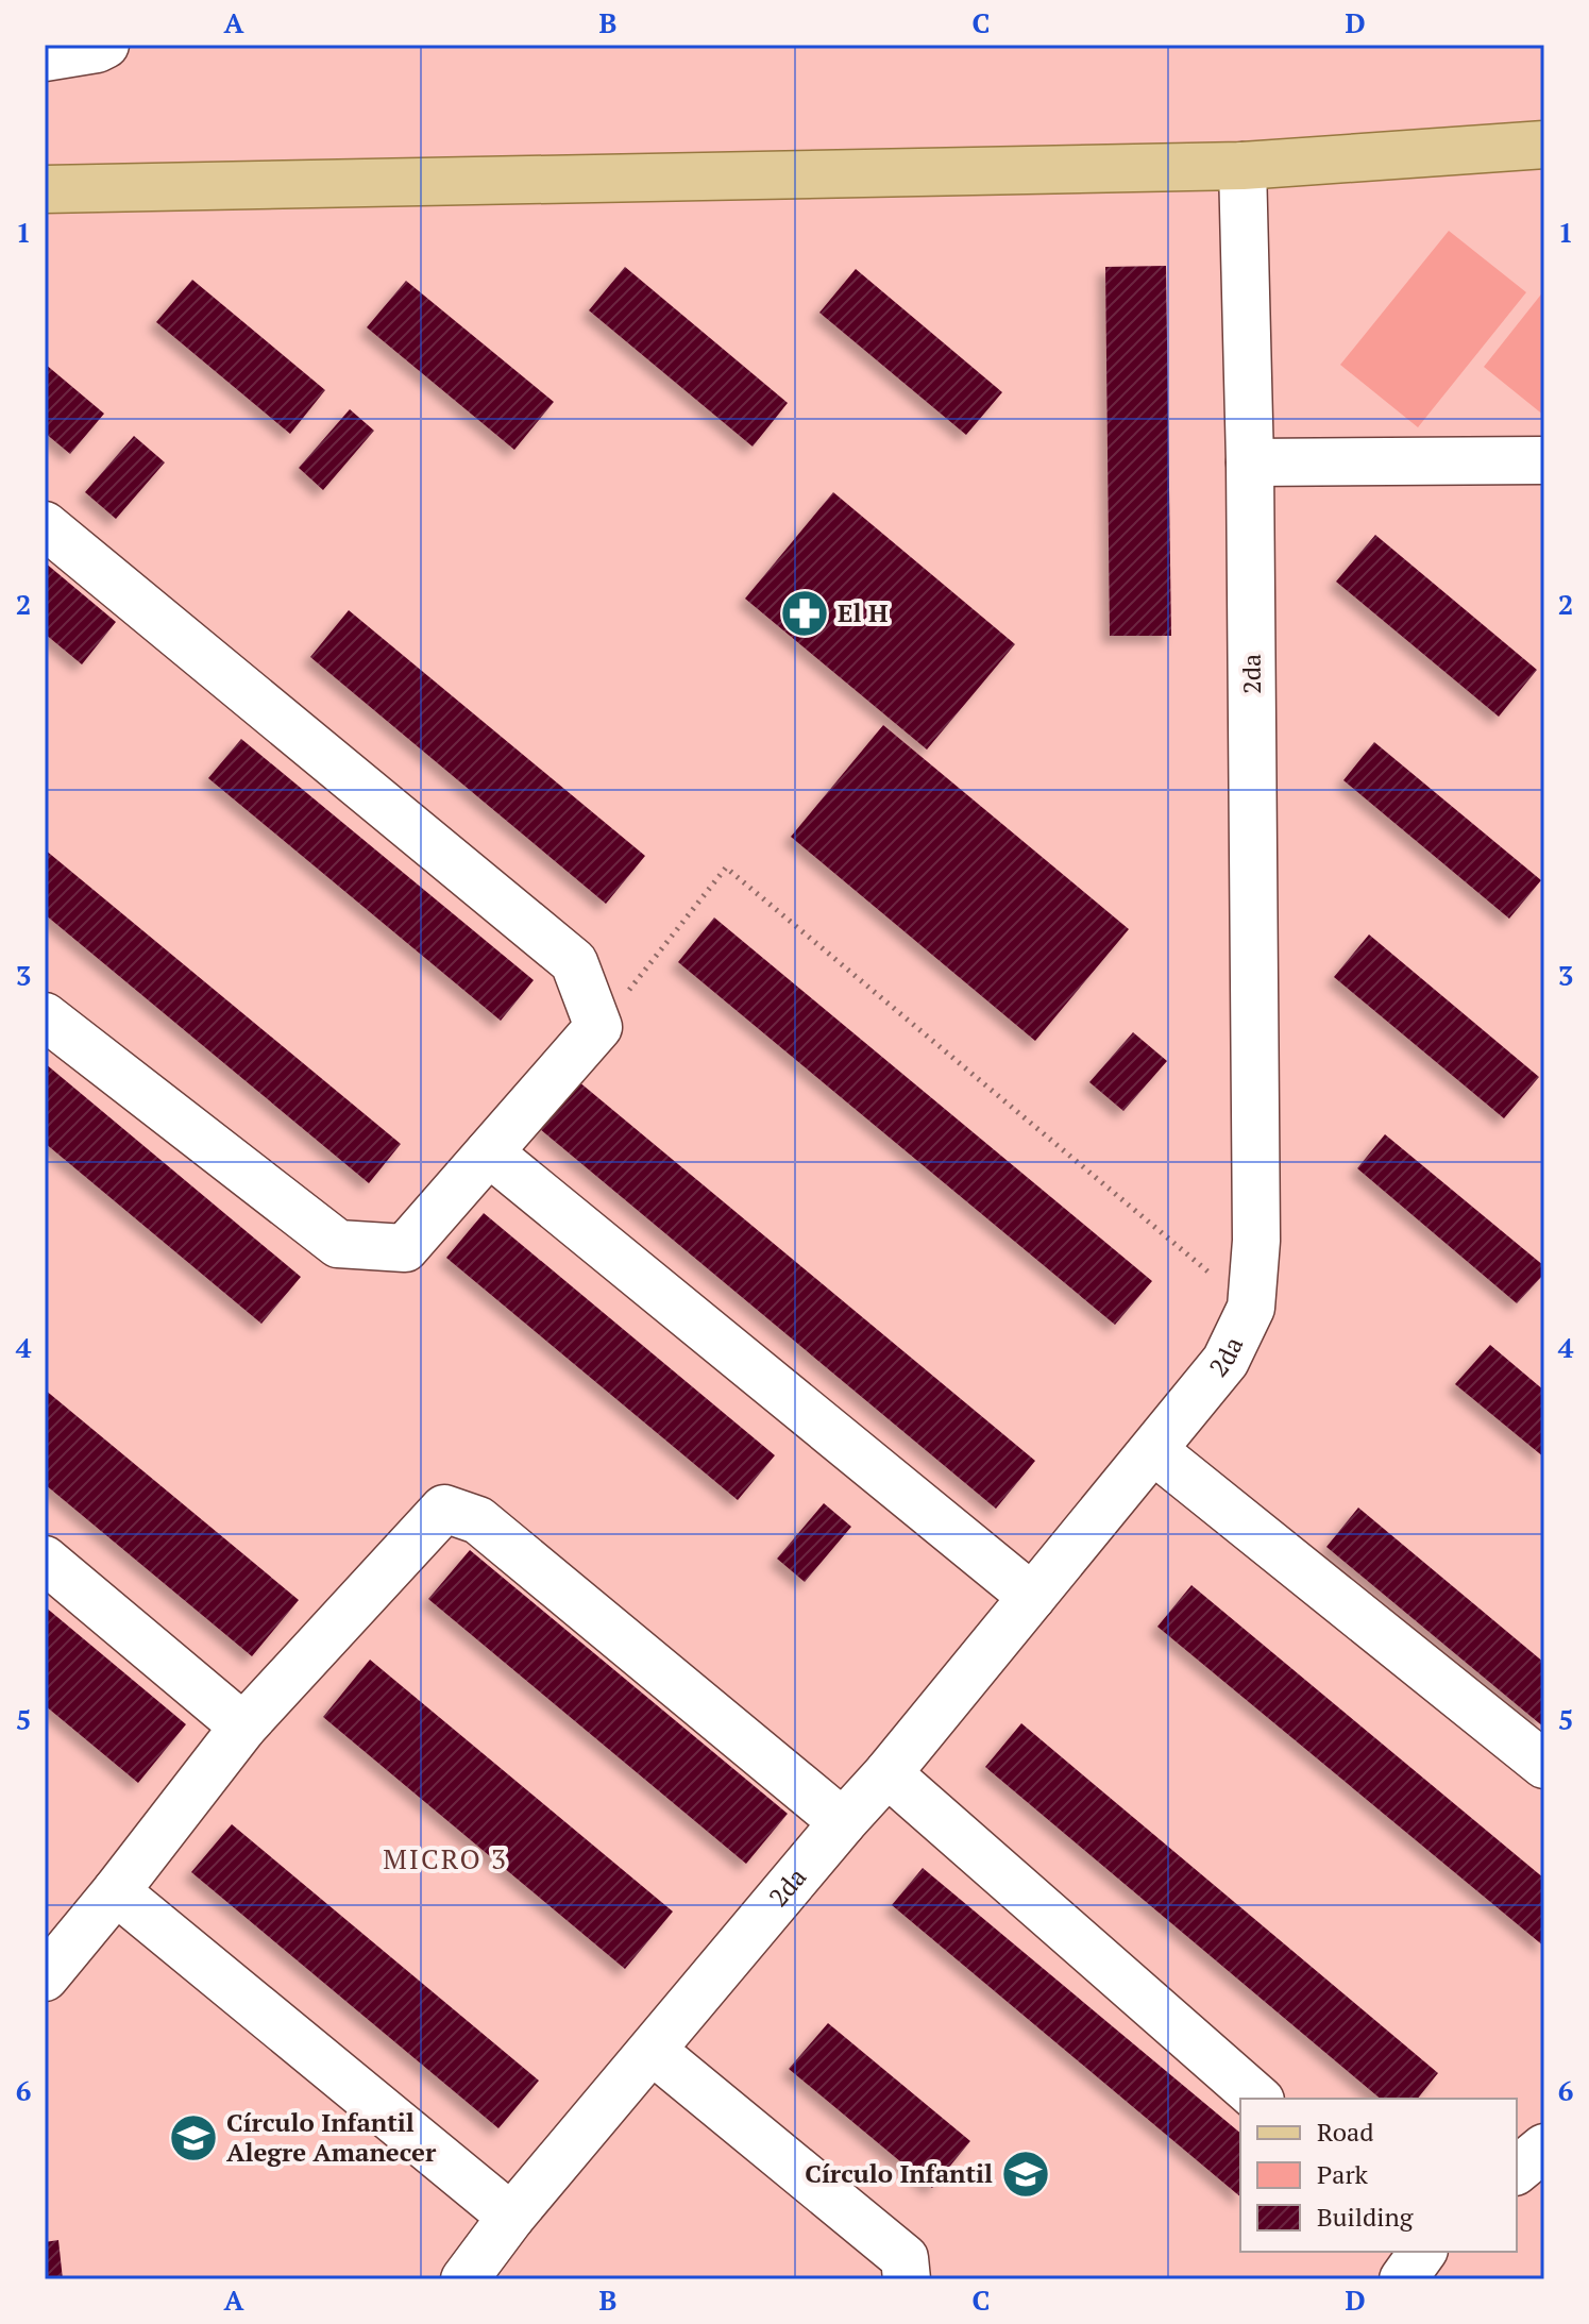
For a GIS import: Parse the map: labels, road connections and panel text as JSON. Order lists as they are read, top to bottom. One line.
{"streets":{"street":["2da"]},"districts":["MICRO 3"],"places":{"pharmacy":["El H"],"school or university":["Círculo Infantil Alegre Amanecer","Círculo Infantil"]},"legend":["Road","Park","Building"],"grid":{"columns":["A","B","C","D"],"rows":["1","2","3","4","5","6"]}}
